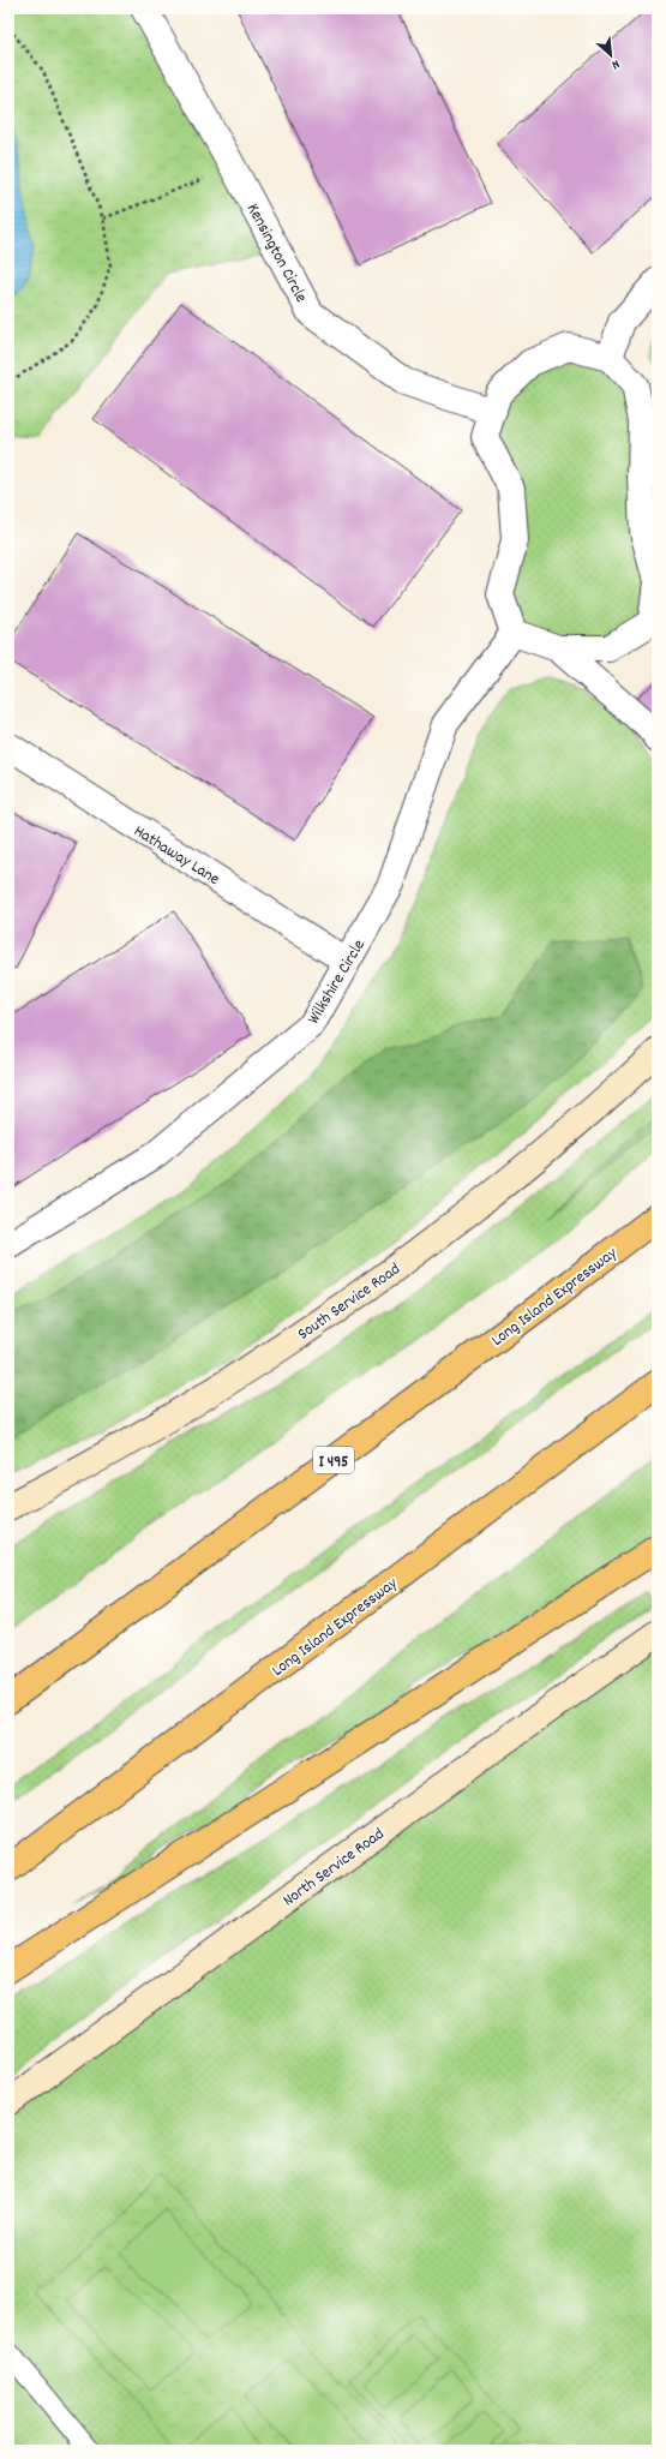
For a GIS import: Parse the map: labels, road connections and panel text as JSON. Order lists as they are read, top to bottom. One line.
{"streets":{"highway":["Long Island Expressway","I 495"],"main road":["South Service Road","North Service Road"],"street":["Kensington Circle","Hathaway Lane","Wilkshire Circle"]},"crossings":[["Hathaway Lane","Wilkshire Circle"]],"north":"bottom right"}
